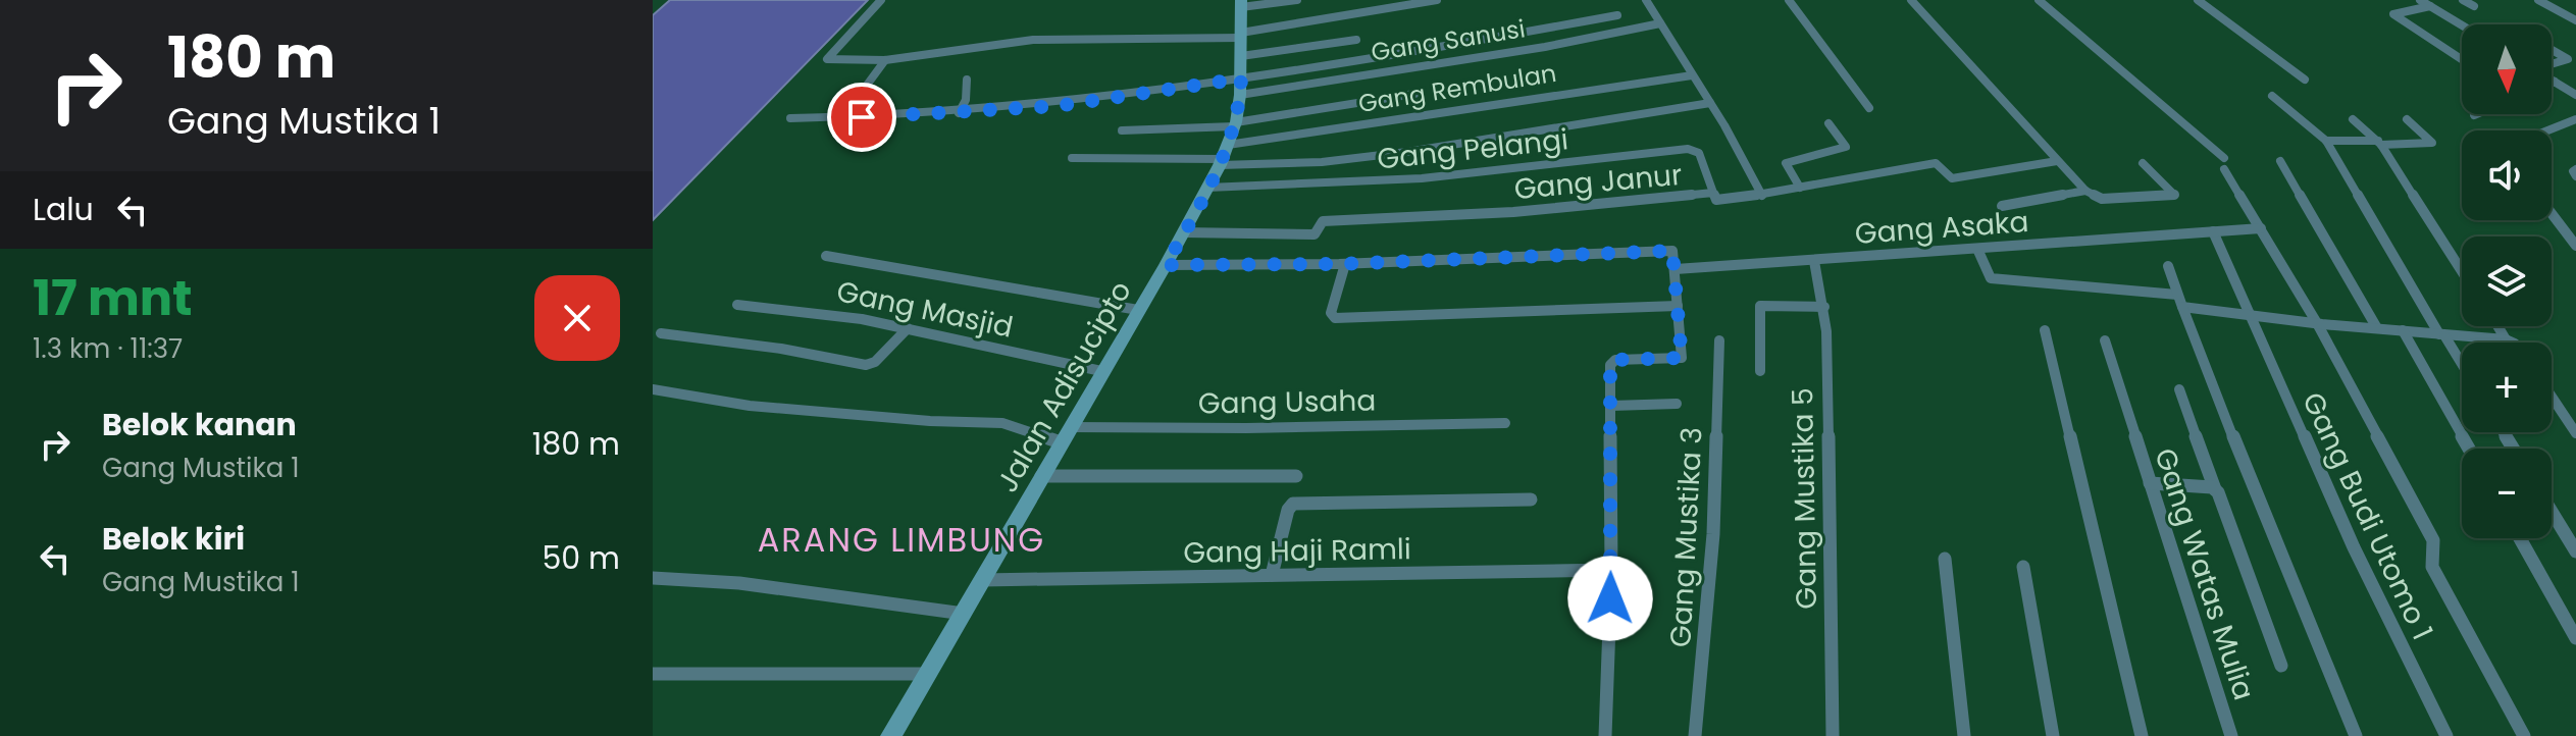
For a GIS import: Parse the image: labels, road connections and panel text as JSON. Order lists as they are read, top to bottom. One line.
{"streets":{"main road":["Jalan Adisucipto"],"street":["Gang Sanusi","Gang Rembulan","Gang Pelangi","Gang Janur","Gang Asaka","Gang Masjid","Gang Usaha","Gang Mustika 5","Gang Budi Utomo 1","Gang Mustika 3","Gang Haji Ramli","Gang Watas Mulia"]},"crossings":[["Gang Sanusi","Jalan Adisucipto"],["Gang Rembulan","Jalan Adisucipto"],["Gang Pelangi","Gang Janur"],["Gang Pelangi","Jalan Adisucipto"],["Gang Janur","Jalan Adisucipto"],["Gang Asaka","Gang Mustika 5"],["Gang Asaka","Gang Budi Utomo 1"],["Gang Masjid","Jalan Adisucipto"],["Jalan Adisucipto","Gang Usaha"],["Jalan Adisucipto","Gang Haji Ramli"]],"districts":["ARANG LIMBUNG"],"north":"bottom","page":{"turn":["180 m","Gang Mustika 1"],"map_buttons":["+","−"],"then":"Lalu","heading":["17 mnt","1.3 km · 11:37"],"list":[{"name":"Belok kanan","note":"Gang Mustika 1","value":"180 m"},{"name":"Belok kiri","note":"Gang Mustika 1","value":"50 m"}]}}
